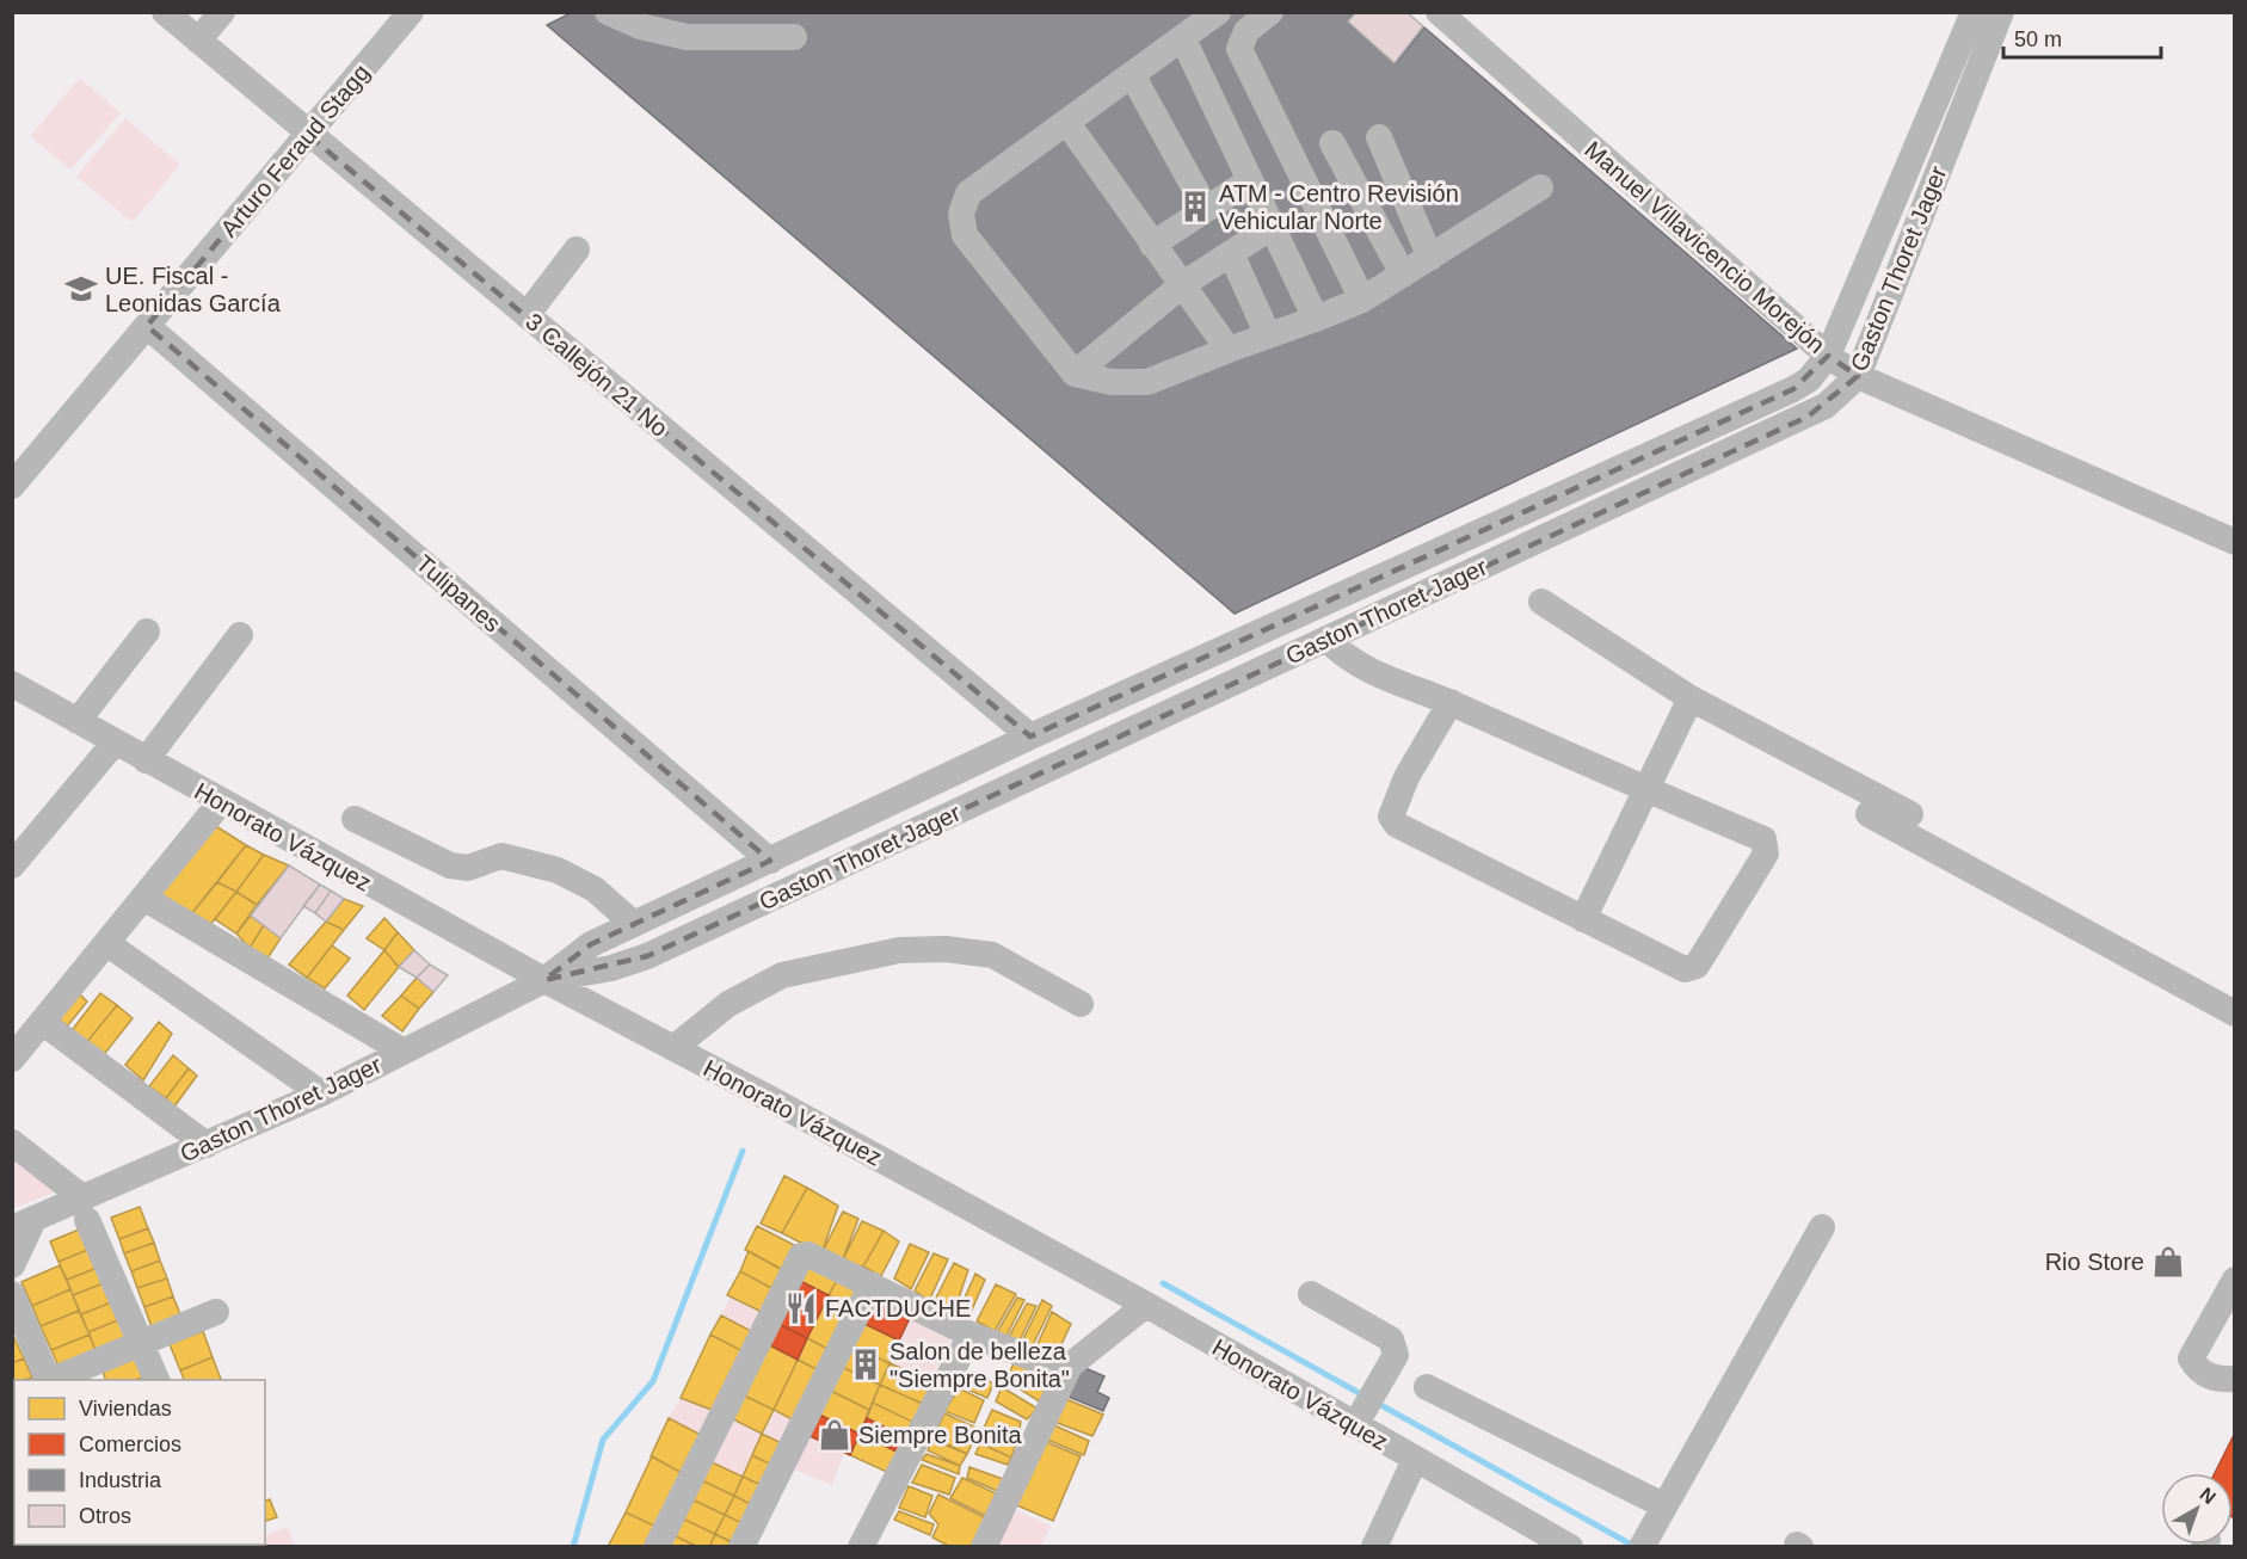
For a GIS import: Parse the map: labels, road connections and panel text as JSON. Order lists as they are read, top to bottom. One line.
{"streets":{"street":["Arturo Feraud Stagg","Manuel Villavicencio Morejón","Gaston Thoret Jager","3 Callejón 21 No","Tulipanes","Honorato Vázquez"]},"crossings":[["Arturo Feraud Stagg","3 Callejón 21 No"],["Arturo Feraud Stagg","Tulipanes"],["Manuel Villavicencio Morejón","Gaston Thoret Jager"],["Gaston Thoret Jager","3 Callejón 21 No"],["Gaston Thoret Jager","Tulipanes"],["Gaston Thoret Jager","Honorato Vázquez"]],"places":{"building":["ATM - Centro Revisión Vehicular Norte","Salon de belleza \"Siempre Bonita\""],"school or university":["UE. Fiscal - Leonidas García"],"shop":["Rio Store","Siempre Bonita"],"restaurant":["FACTDUCHE"]},"legend":["Viviendas","Comercios","Industria","Otros"],"scale_bar":"50 m","north":"top right"}
